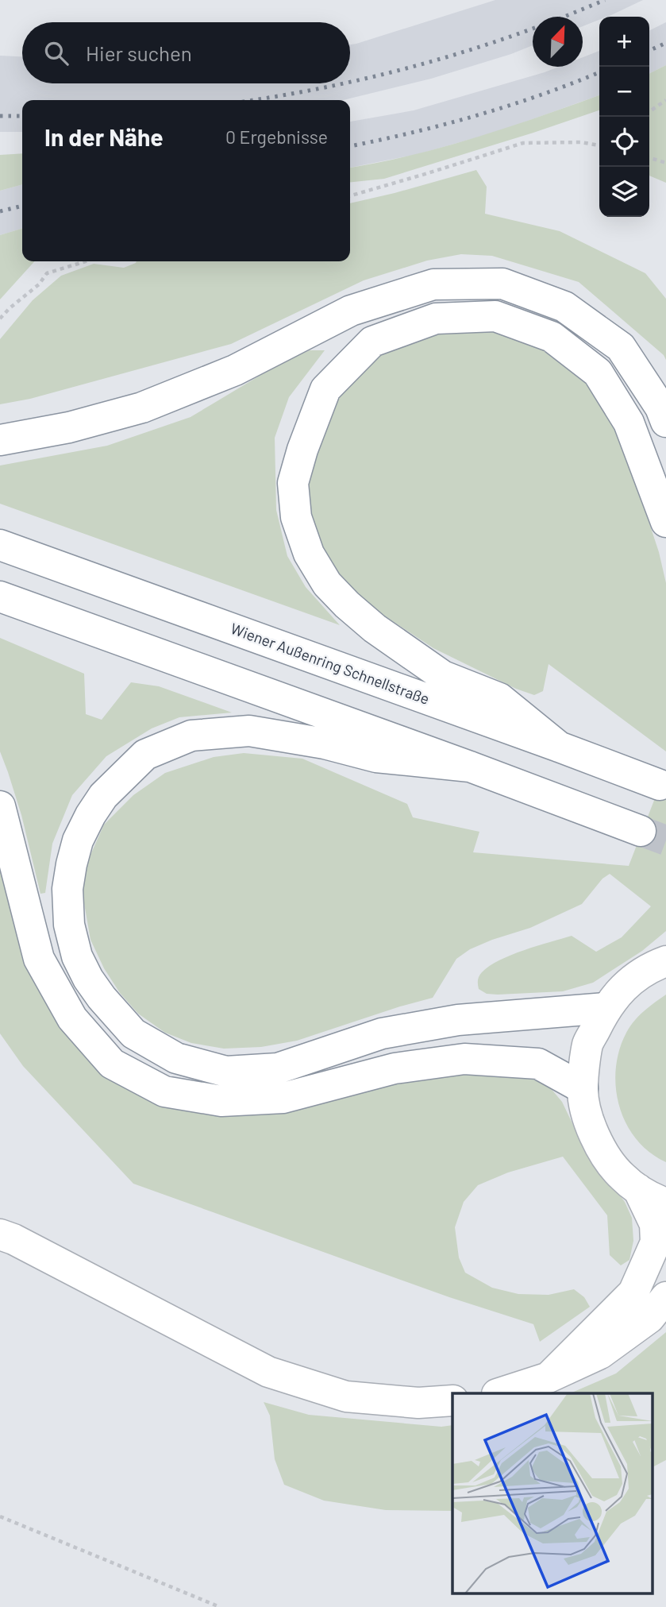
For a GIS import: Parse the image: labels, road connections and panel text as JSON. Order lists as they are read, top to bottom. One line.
{"streets":{"main road":["Wiener Außenring Schnellstraße"]},"north":"top right","page":{"map_buttons":["+","−"],"search":"Hier suchen","heading":["In der Nähe","0 Ergebnisse"]}}
